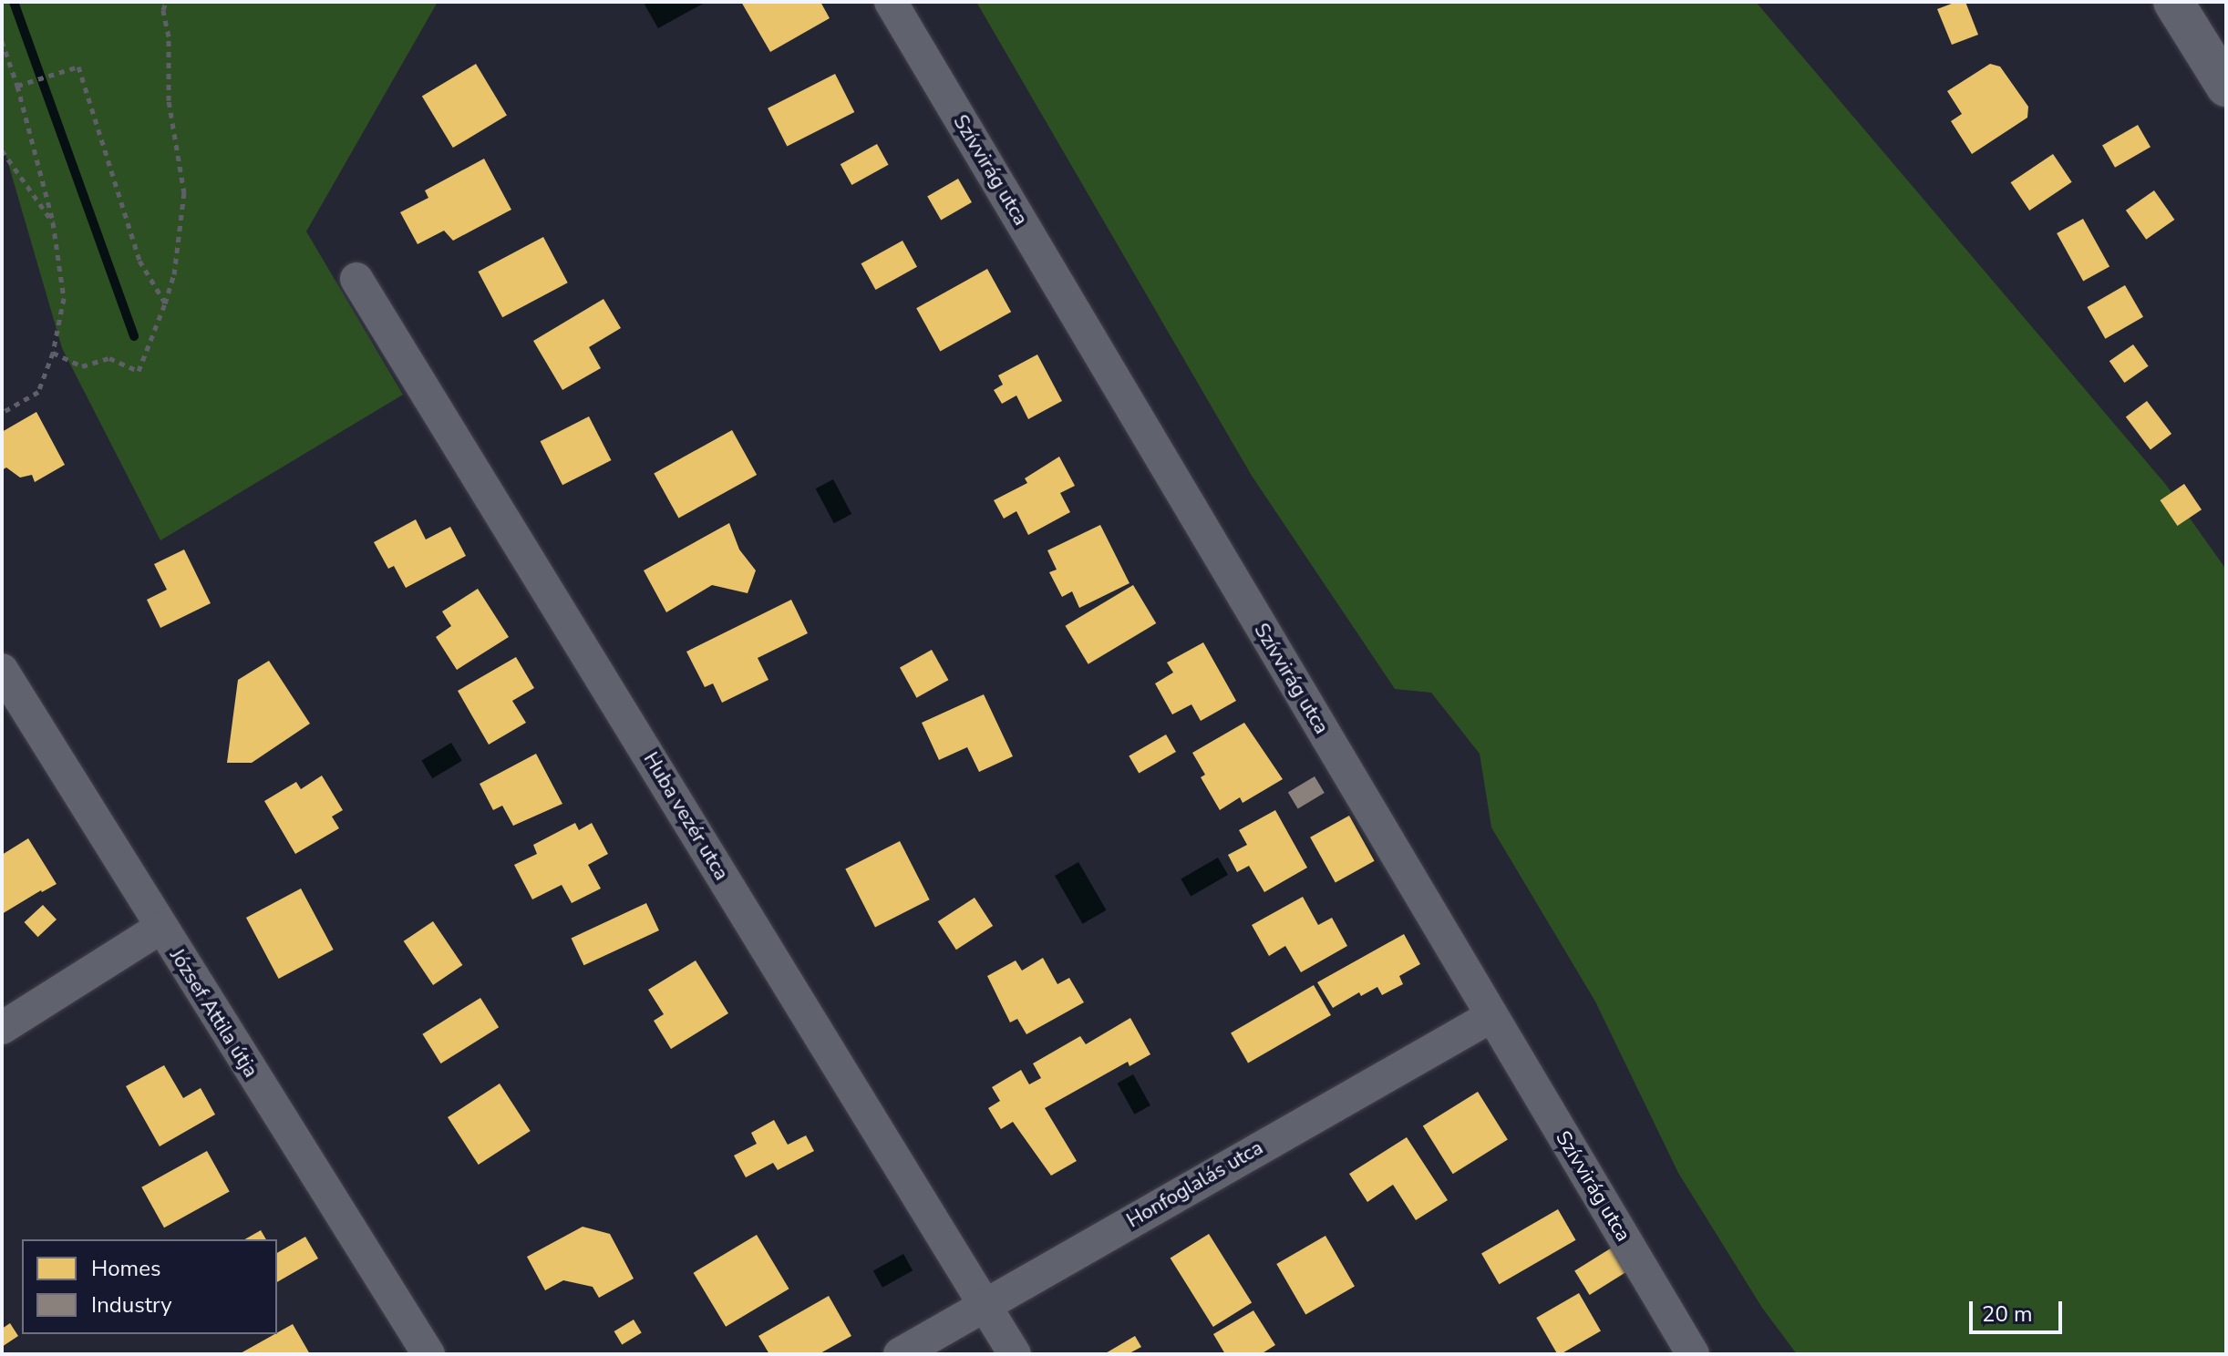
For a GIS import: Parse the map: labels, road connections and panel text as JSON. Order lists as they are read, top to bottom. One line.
{"streets":{"street":["Szívvirág utca","Huba vezér utca","József Attila útja","Honfoglalás utca"]},"crossings":[["Szívvirág utca","Honfoglalás utca"],["Huba vezér utca","Honfoglalás utca"]],"legend":["Homes","Industry"],"scale_bar":"20 m"}
